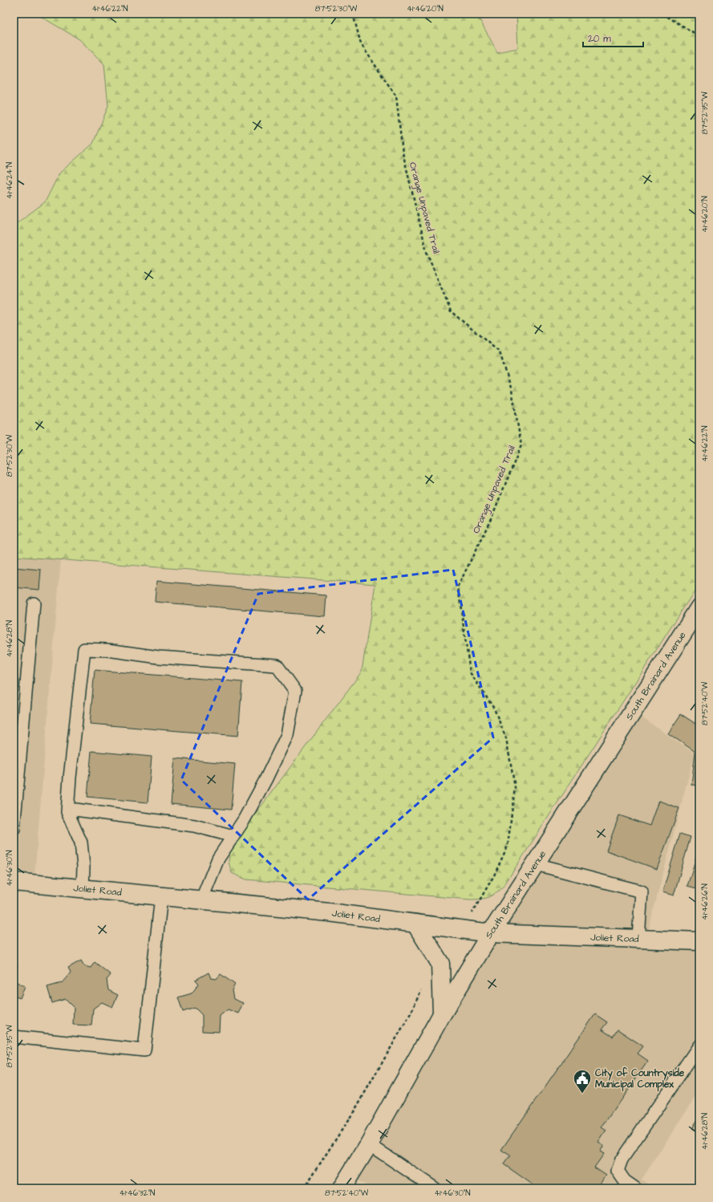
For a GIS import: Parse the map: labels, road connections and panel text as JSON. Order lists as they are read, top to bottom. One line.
{"streets":{"main road":["South Brainard Avenue","Joliet Road"],"path":["Orange Unpaved Trail"]},"crossings":[["Orange Unpaved Trail","Joliet Road"],["South Brainard Avenue","Joliet Road"]],"places":{"public building":["City of Countryside Municipal Complex"]},"scale_bar":"20 m","coordinates":["41°46'22\"N","87°52'30\"W","41°46'20\"N","87°52'35\"W","41°46'24\"N","41°46'28\"N","87°52'40\"W","41°46'30\"N","41°46'26\"N","41°46'32\"N"]}
